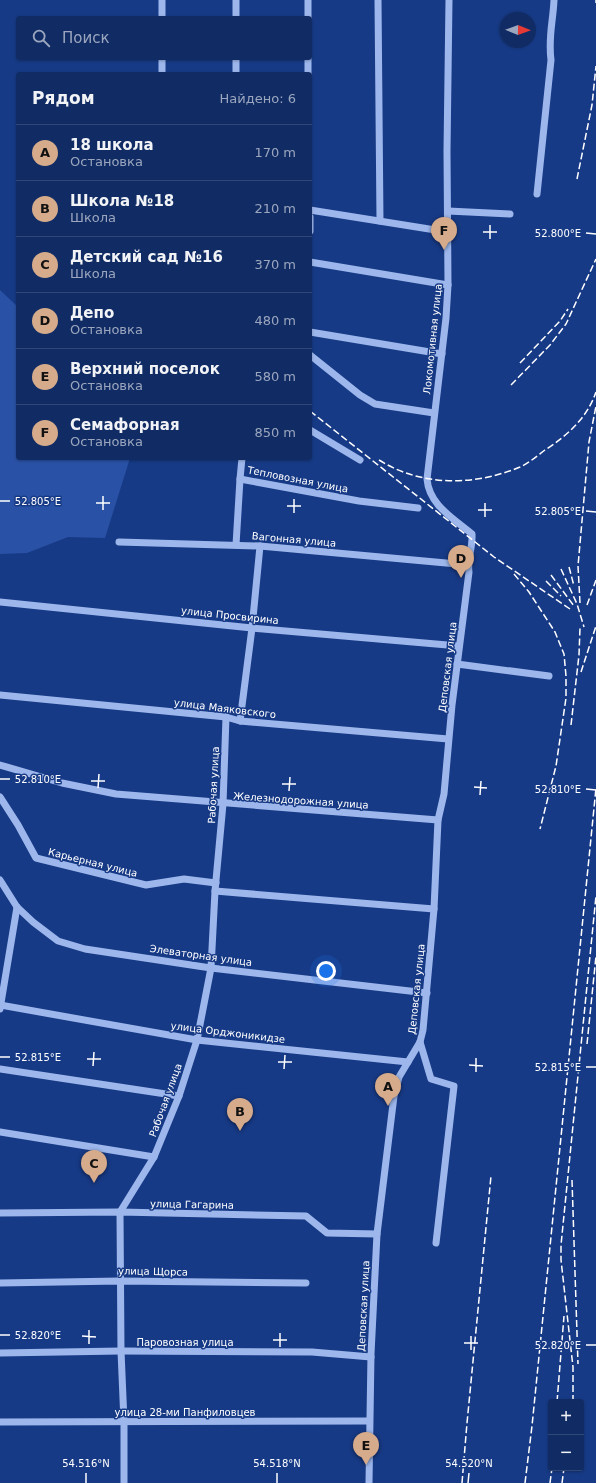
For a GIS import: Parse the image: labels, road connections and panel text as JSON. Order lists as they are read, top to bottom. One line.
{"streets":{"street":["Локомотивная улица","Тепловозная улица","Вагонная улица","улица Просвирина","Деповская улица","улица Маяковского","Рабочая улица","Железнодорожная улица","Карьерная улица","Элеваторная улица","улица Орджоникидзе","улица Гагарина","улица Щорса","Паровозная улица","улица 28-ми Панфиловцев"]},"crossings":[["Локомотивная улица","Вагонная улица"],["Локомотивная улица","Деповская улица"],["Тепловозная улица","Вагонная улица"],["Вагонная улица","Деповская улица"],["улица Просвирина","Деповская улица"],["Деповская улица","улица Маяковского"],["Деповская улица","Железнодорожная улица"],["Деповская улица","Элеваторная улица"],["Деповская улица","улица Орджоникидзе"],["Деповская улица","улица Гагарина"],["Деповская улица","Паровозная улица"],["Деповская улица","улица 28-ми Панфиловцев"],["улица Маяковского","Рабочая улица"],["Рабочая улица","Железнодорожная улица"],["Рабочая улица","Карьерная улица"],["Рабочая улица","Элеваторная улица"],["Рабочая улица","улица Орджоникидзе"],["Рабочая улица","улица Гагарина"]],"north":"right","page":{"search":"Поиск","heading":["Рядом","Найдено: 6"],"list":[{"mark":"A","name":"18 школа","note":"Остановка","value":"170 m"},{"mark":"B","name":"Школа №18","note":"Школа","value":"210 m"},{"mark":"C","name":"Детский сад №16","note":"Школа","value":"370 m"},{"mark":"D","name":"Депо","note":"Остановка","value":"480 m"},{"mark":"E","name":"Верхний поселок","note":"Остановка","value":"580 m"},{"mark":"F","name":"Семафорная","note":"Остановка","value":"850 m"}],"pins":["F","D","A","B","C","E"],"map_buttons":["+","−"]},"coordinates":["52.800°E","52.805°E","52.810°E","52.815°E","52.820°E","54.516°N","54.518°N","54.520°N"]}
